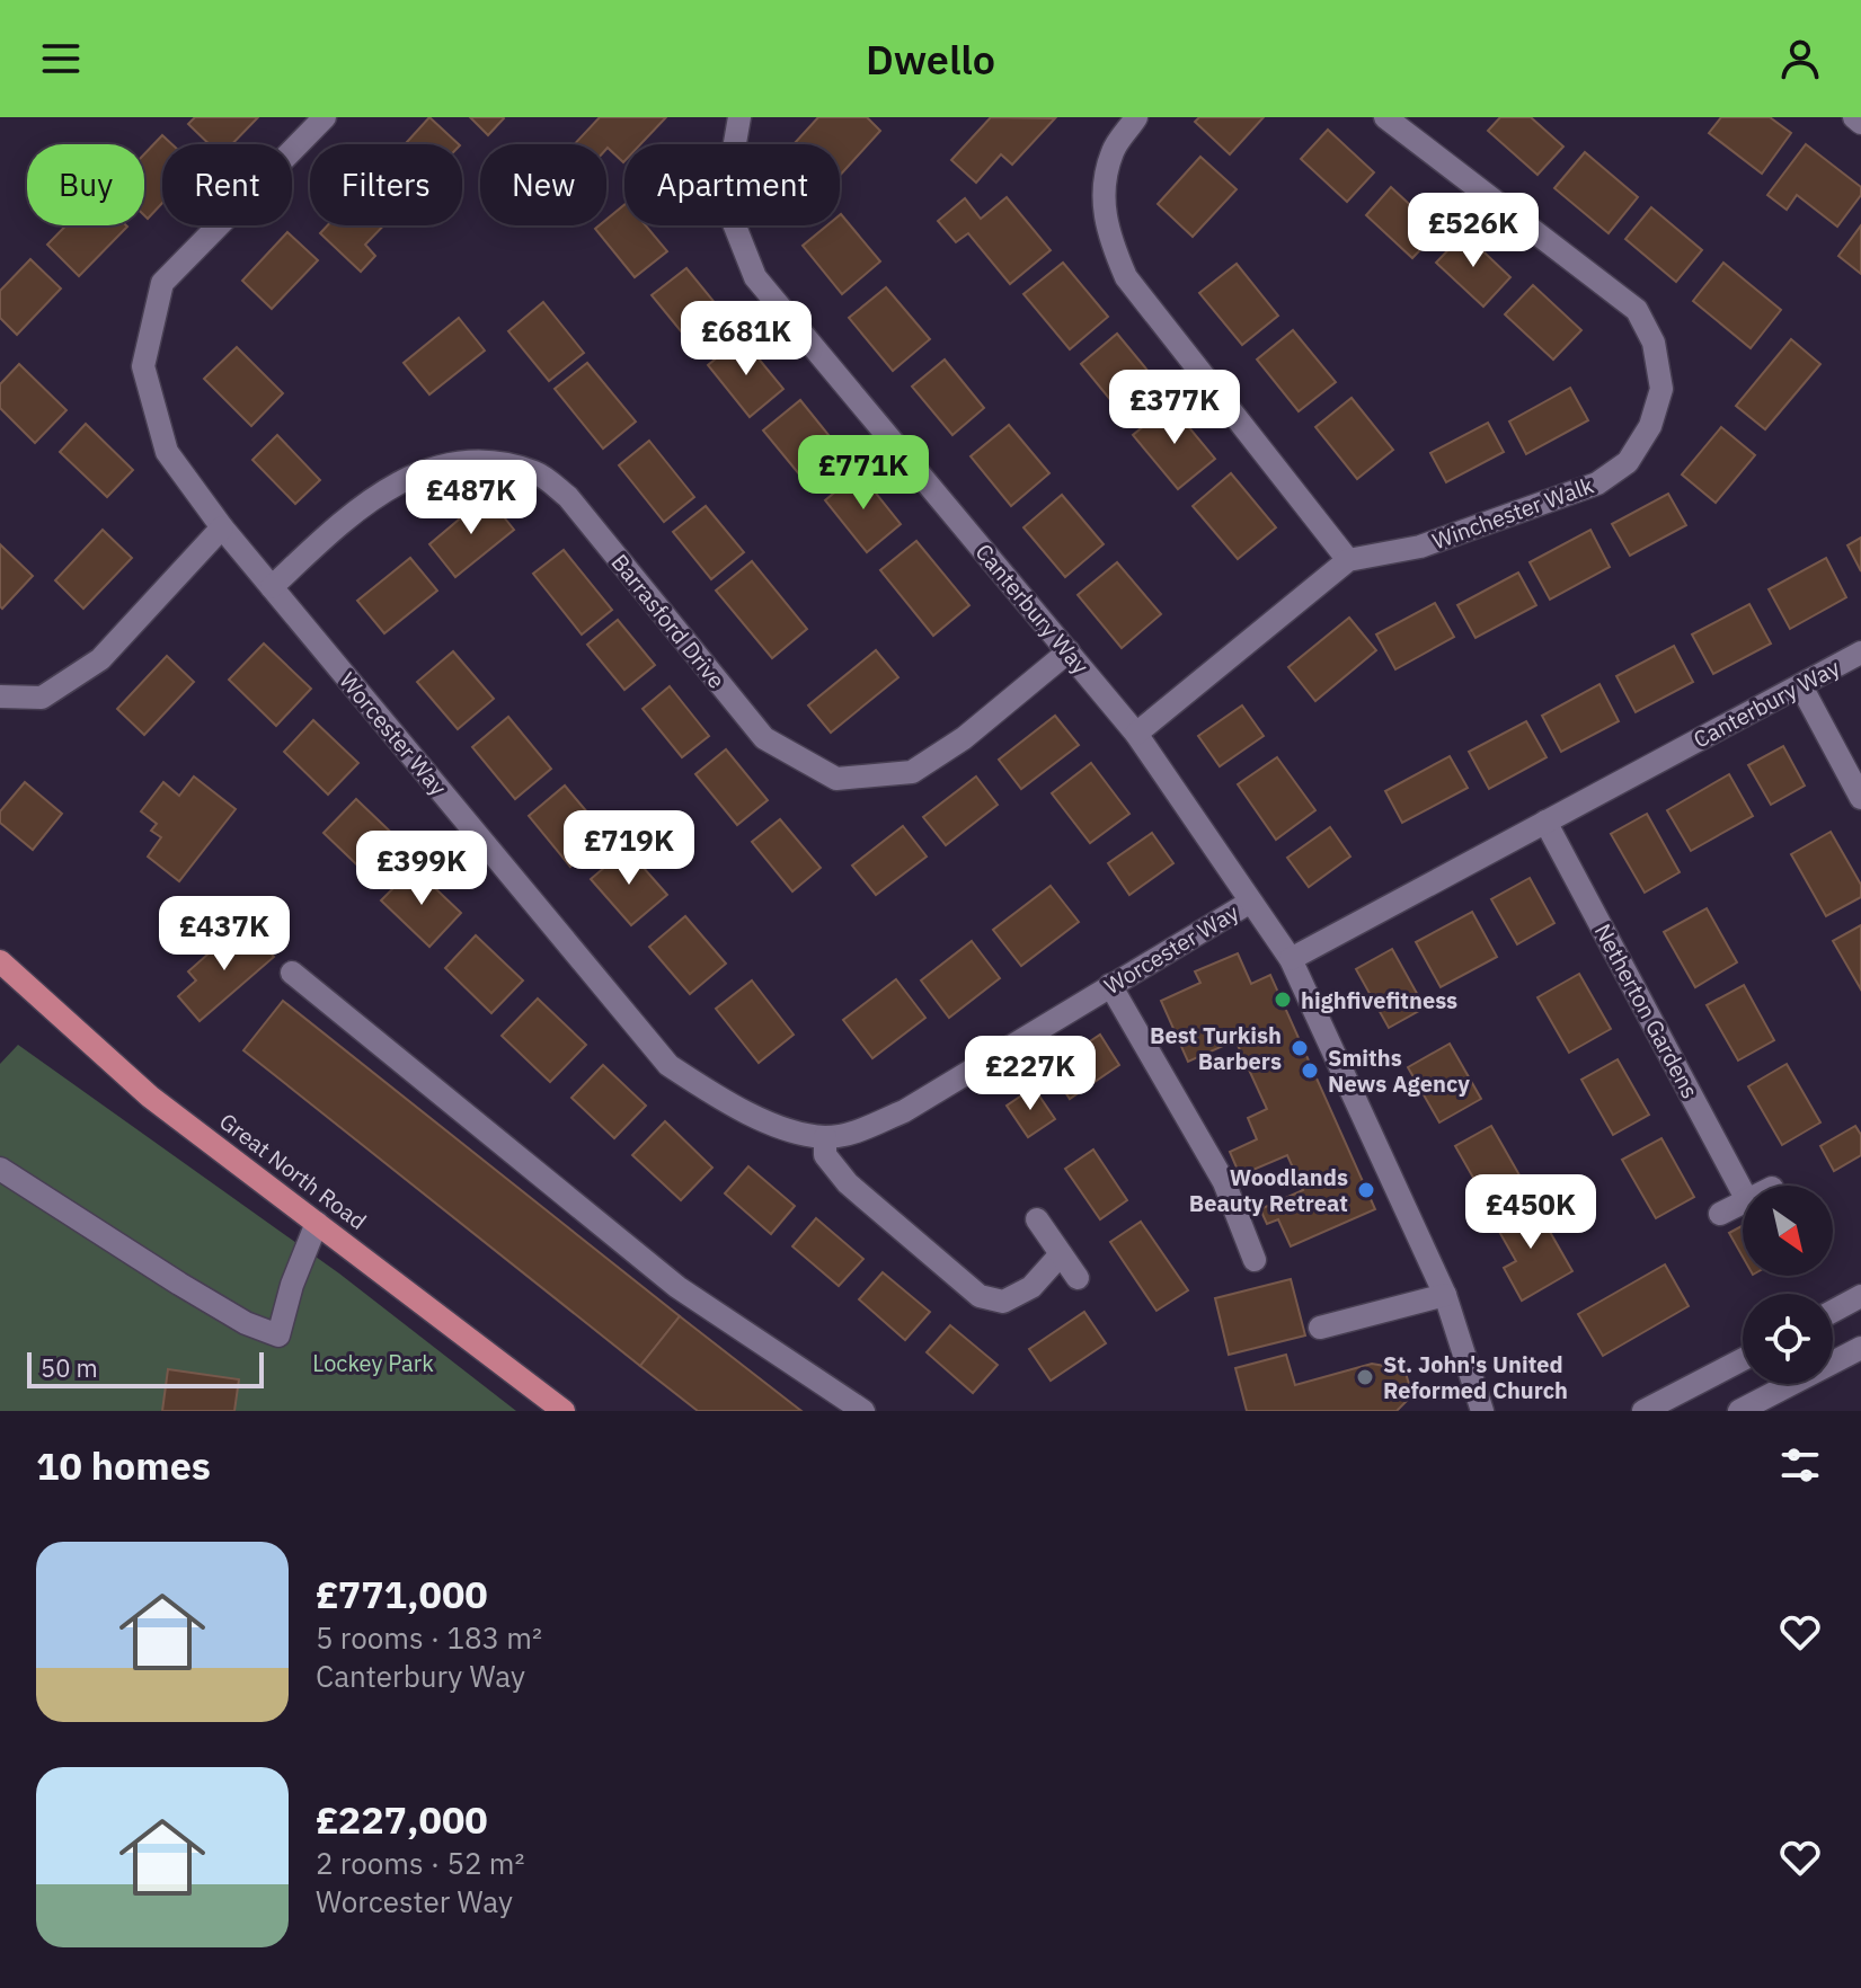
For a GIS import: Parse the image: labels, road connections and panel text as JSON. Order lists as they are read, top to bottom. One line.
{"streets":{"main road":["Great North Road"],"street":["Winchester Walk","Canterbury Way","Barrasford Drive","Worcester Way","Netherton Gardens"]},"crossings":[["Winchester Walk","Canterbury Way"],["Canterbury Way","Barrasford Drive"],["Canterbury Way","Worcester Way"],["Canterbury Way","Netherton Gardens"],["Barrasford Drive","Worcester Way"]],"parks":["Lockey Park"],"places":["highfivefitness","Best Turkish Barbers","Smiths News Agency","Woodlands Beauty Retreat","St. John's United Reformed Church"],"scale_bar":"50 m","north":"bottom right","page":{"header":"Dwello","chip":["Buy","Rent","Filters","New","Apartment"],"price":["£526K","£681K","£377K","£771K","£487K","£719K","£399K","£437K","£227K","£450K"],"scale":"50 m","heading":"10 homes","list":[{"name":"£771,000","note":"5 rooms · 183 m² · Canterbury Way"},{"name":"£227,000","note":"2 rooms · 52 m² · Worcester Way"}]}}
